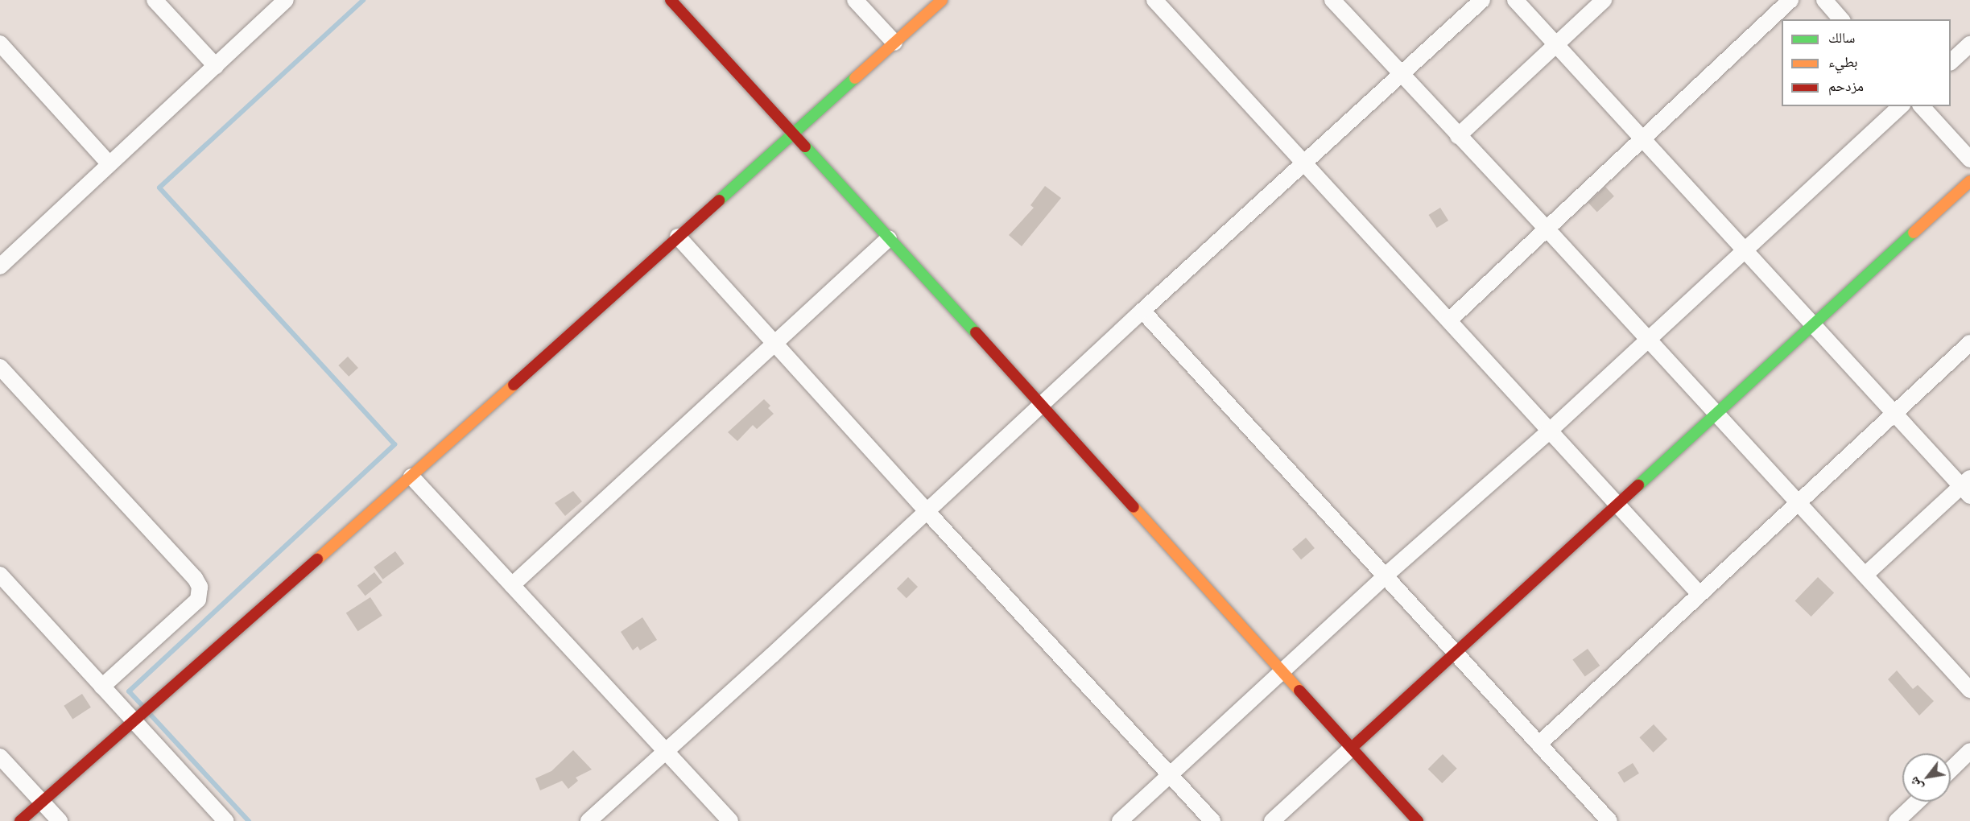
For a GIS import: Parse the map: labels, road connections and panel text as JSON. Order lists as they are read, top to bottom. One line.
{"legend":["سالك","بطيء","مزدحم"],"north":"bottom left"}
